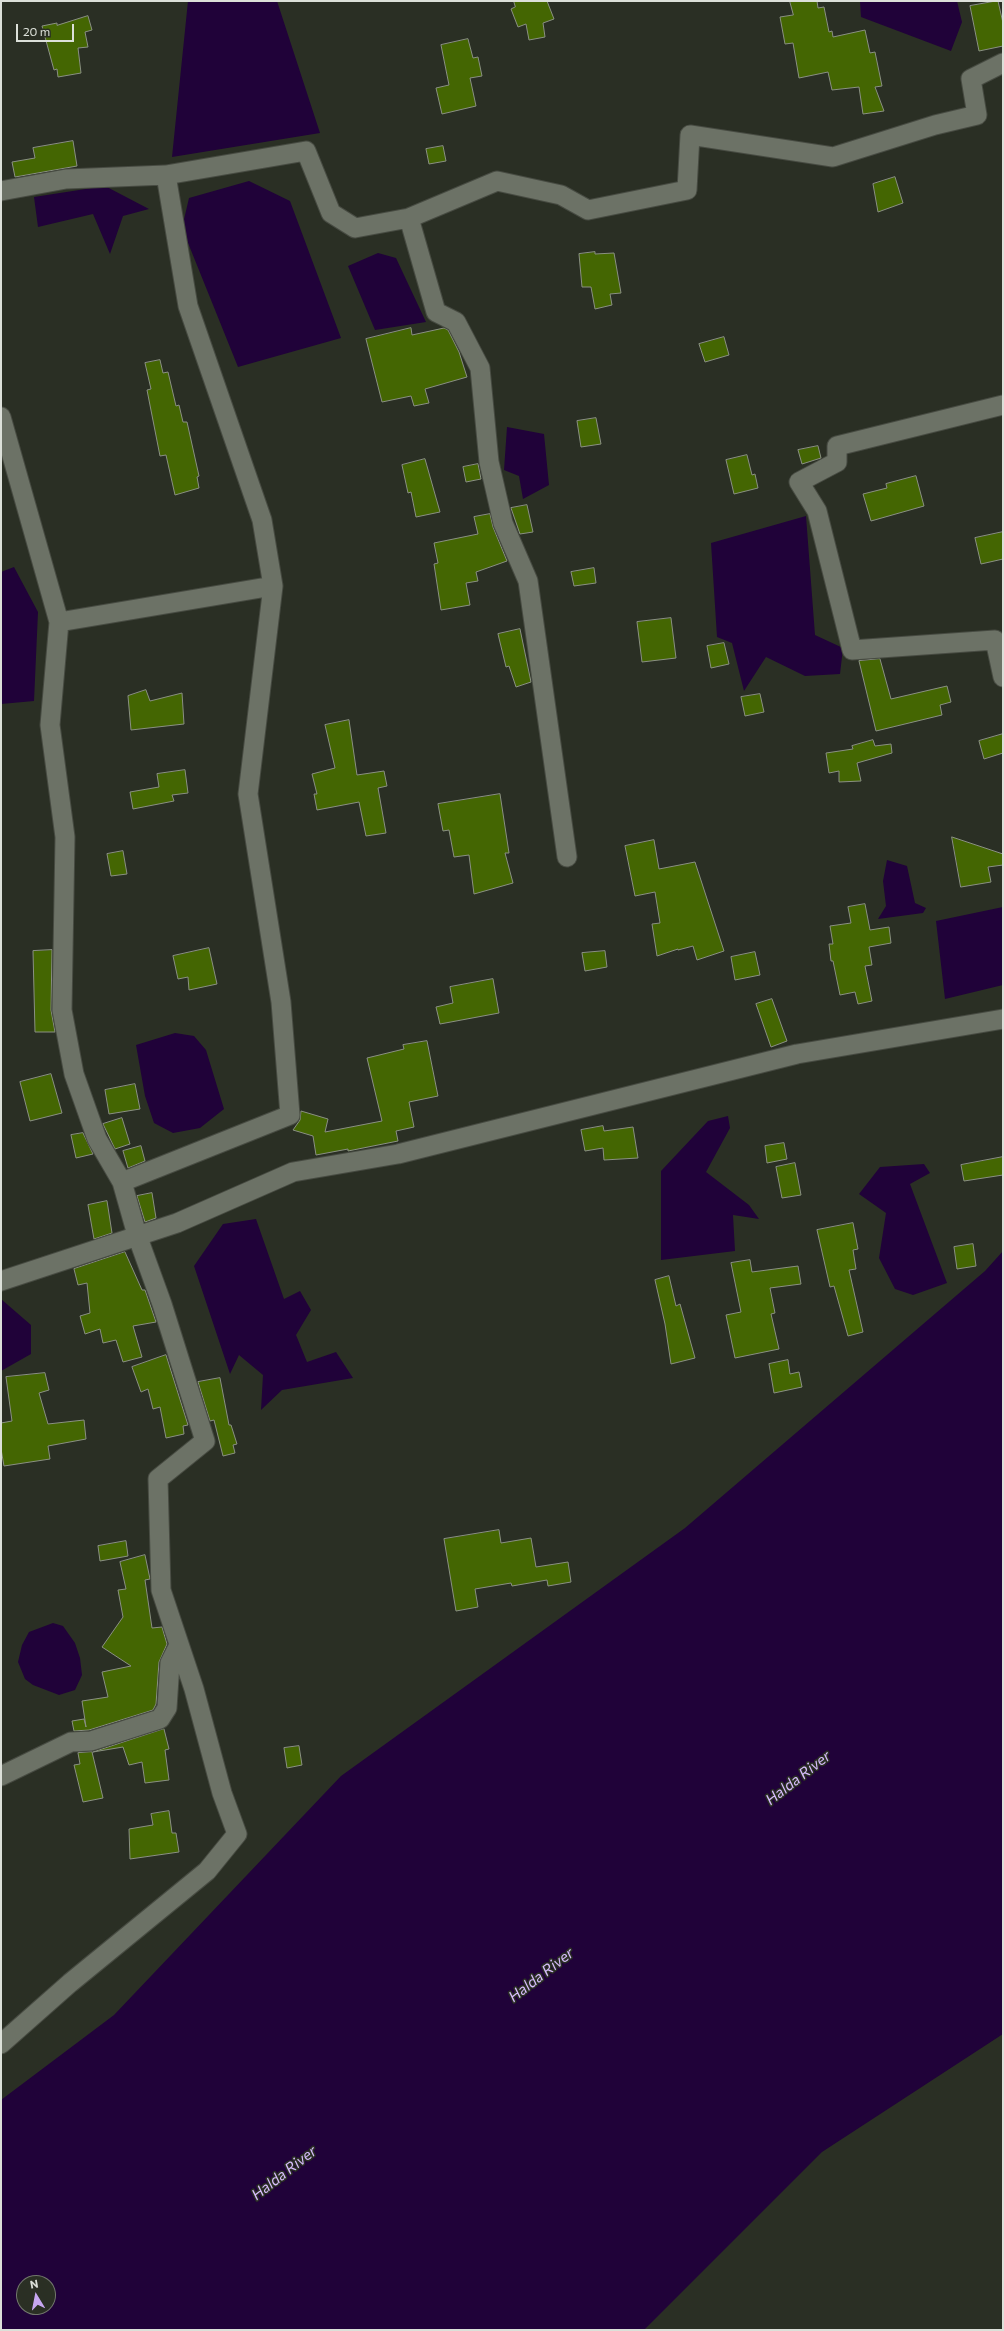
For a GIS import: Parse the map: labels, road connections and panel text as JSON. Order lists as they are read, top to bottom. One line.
{"water":["Halda River"],"scale_bar":"20 m","north":"top"}
